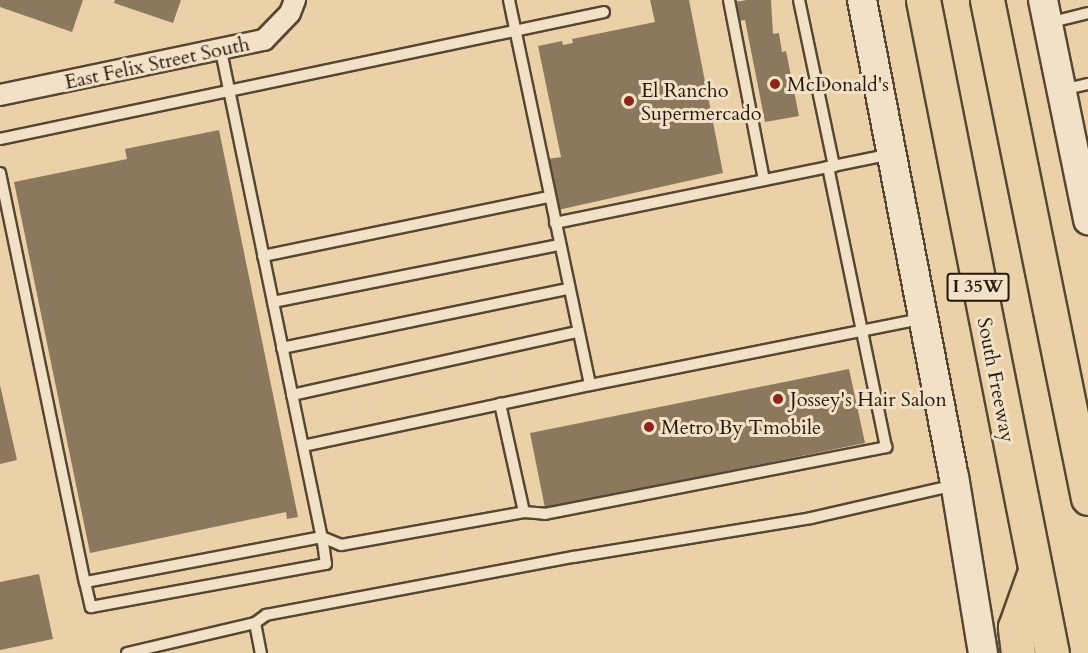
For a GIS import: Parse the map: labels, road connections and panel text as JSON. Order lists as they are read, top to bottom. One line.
{"streets":{"highway":["I 35W","South Freeway"],"street":["East Felix Street South"]},"places":["McDonald's","El Rancho Supermercado","Jossey's Hair Salon","Metro By Tmobile"]}
